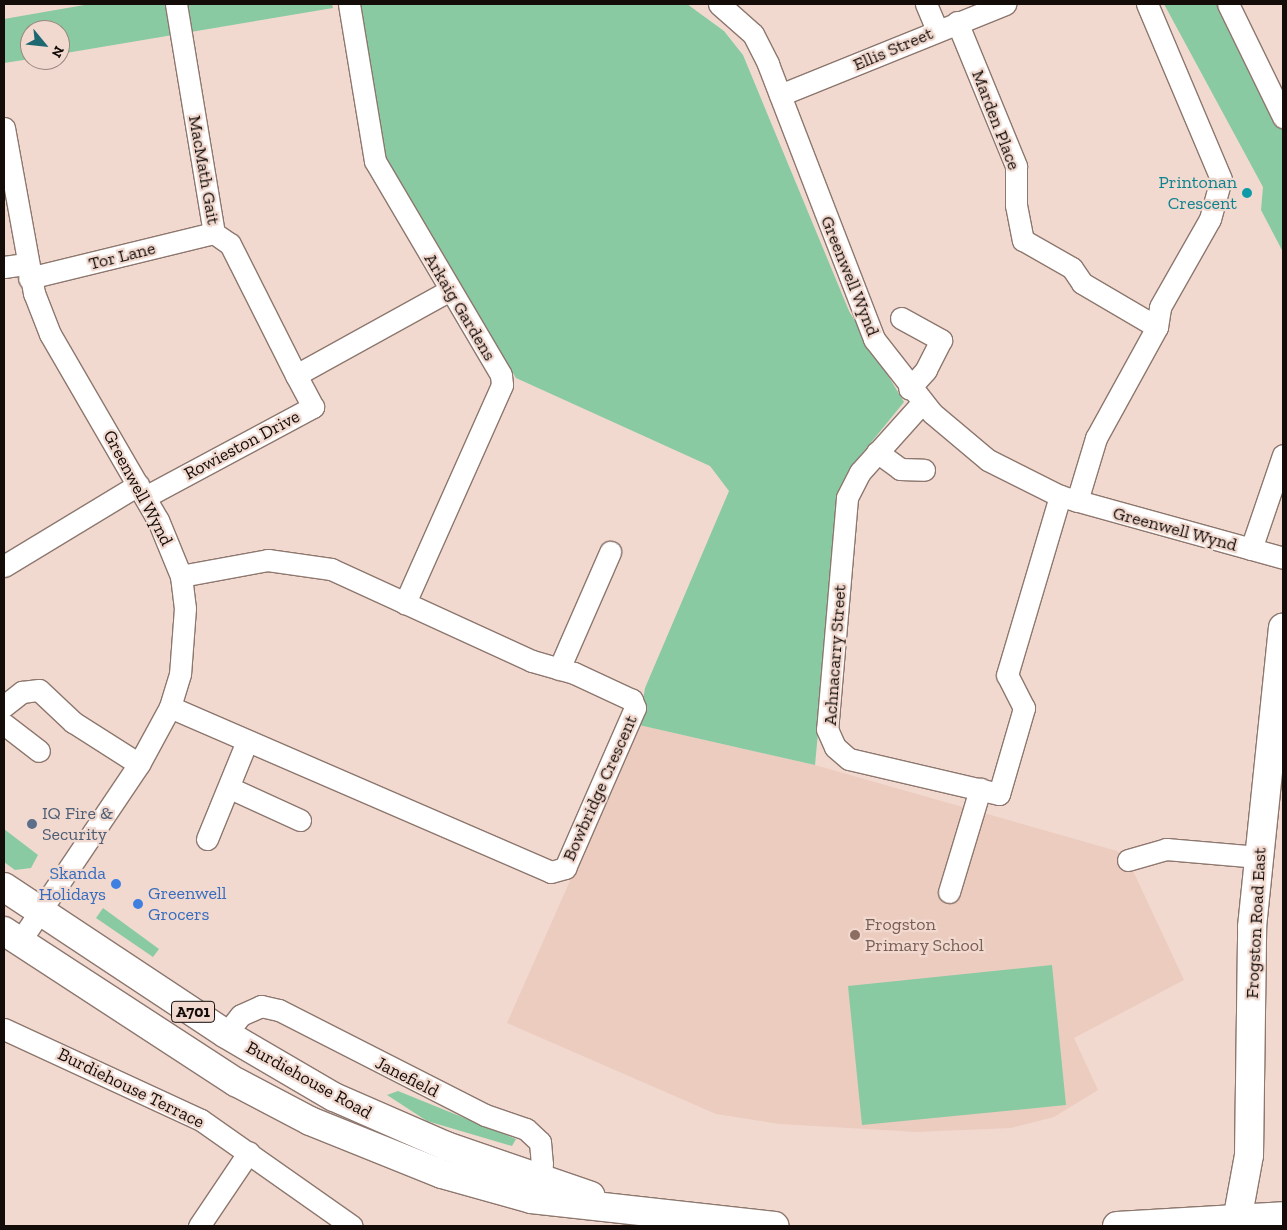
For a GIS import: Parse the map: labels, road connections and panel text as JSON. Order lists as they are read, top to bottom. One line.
{"streets":{"main road":["Frogston Road East","A701","Burdiehouse Road"],"street":["Ellis Street","Marden Place","MacMath Gait","Tor Lane","Greenwell Wynd","Arkaig Gardens","Rowieston Drive","Achnacarry Street","Bowbridge Crescent","Janefield","Burdiehouse Terrace"]},"crossings":[["Ellis Street","Marden Place"],["Ellis Street","Greenwell Wynd"],["MacMath Gait","Tor Lane"],["MacMath Gait","Rowieston Drive"],["Tor Lane","Greenwell Wynd"],["Greenwell Wynd","Rowieston Drive"],["Greenwell Wynd","Achnacarry Street"],["Greenwell Wynd","Bowbridge Crescent"],["Greenwell Wynd","Burdiehouse Road"],["Arkaig Gardens","Bowbridge Crescent"],["Janefield","Burdiehouse Road"]],"places":["Printonan Crescent","IQ Fire & Security","Skanda Holidays","Greenwell Grocers","Frogston Primary School"],"north":"bottom right"}
